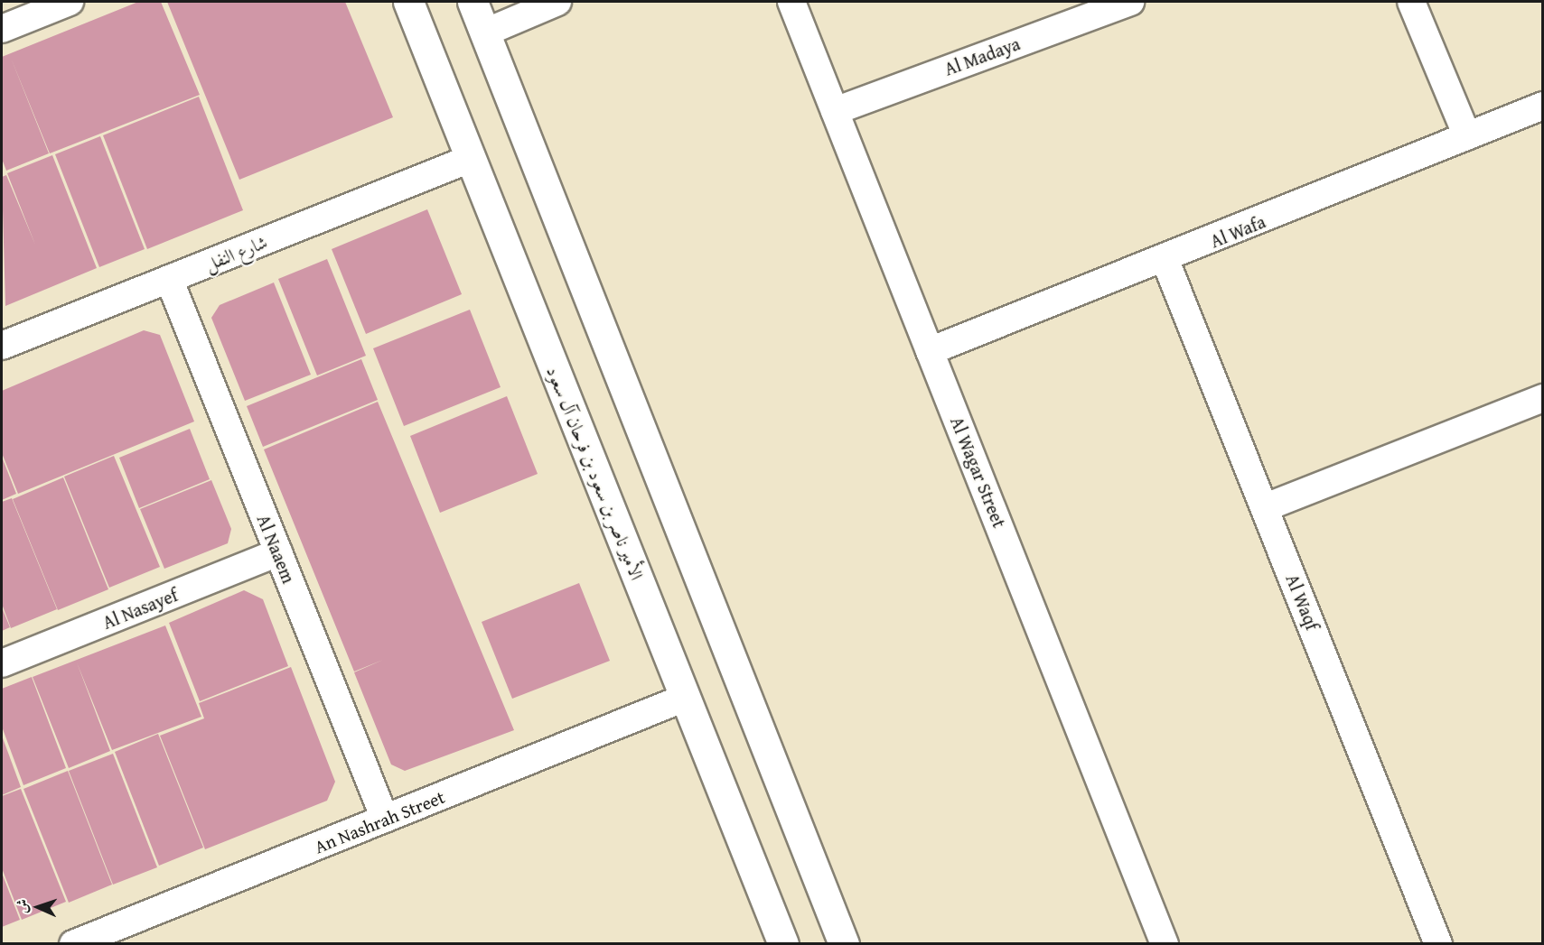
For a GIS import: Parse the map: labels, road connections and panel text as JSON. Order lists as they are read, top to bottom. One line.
{"streets":{"street":["Al Madaya","Al Wafa","شارع النفل","Al Wagar Street","الأمير ناصر بن سعود بن فرحان آل سعود","Al Naaem","Al Waqf","Al Nasayef","An Nashrah Street"]},"crossings":[["Al Madaya","Al Wagar Street"],["Al Wafa","Al Wagar Street"],["Al Wafa","Al Waqf"],["شارع النفل","الأمير ناصر بن سعود بن فرحان آل سعود"],["شارع النفل","Al Naaem"],["الأمير ناصر بن سعود بن فرحان آل سعود","An Nashrah Street"],["Al Naaem","Al Nasayef"],["Al Naaem","An Nashrah Street"]],"north":"left"}
